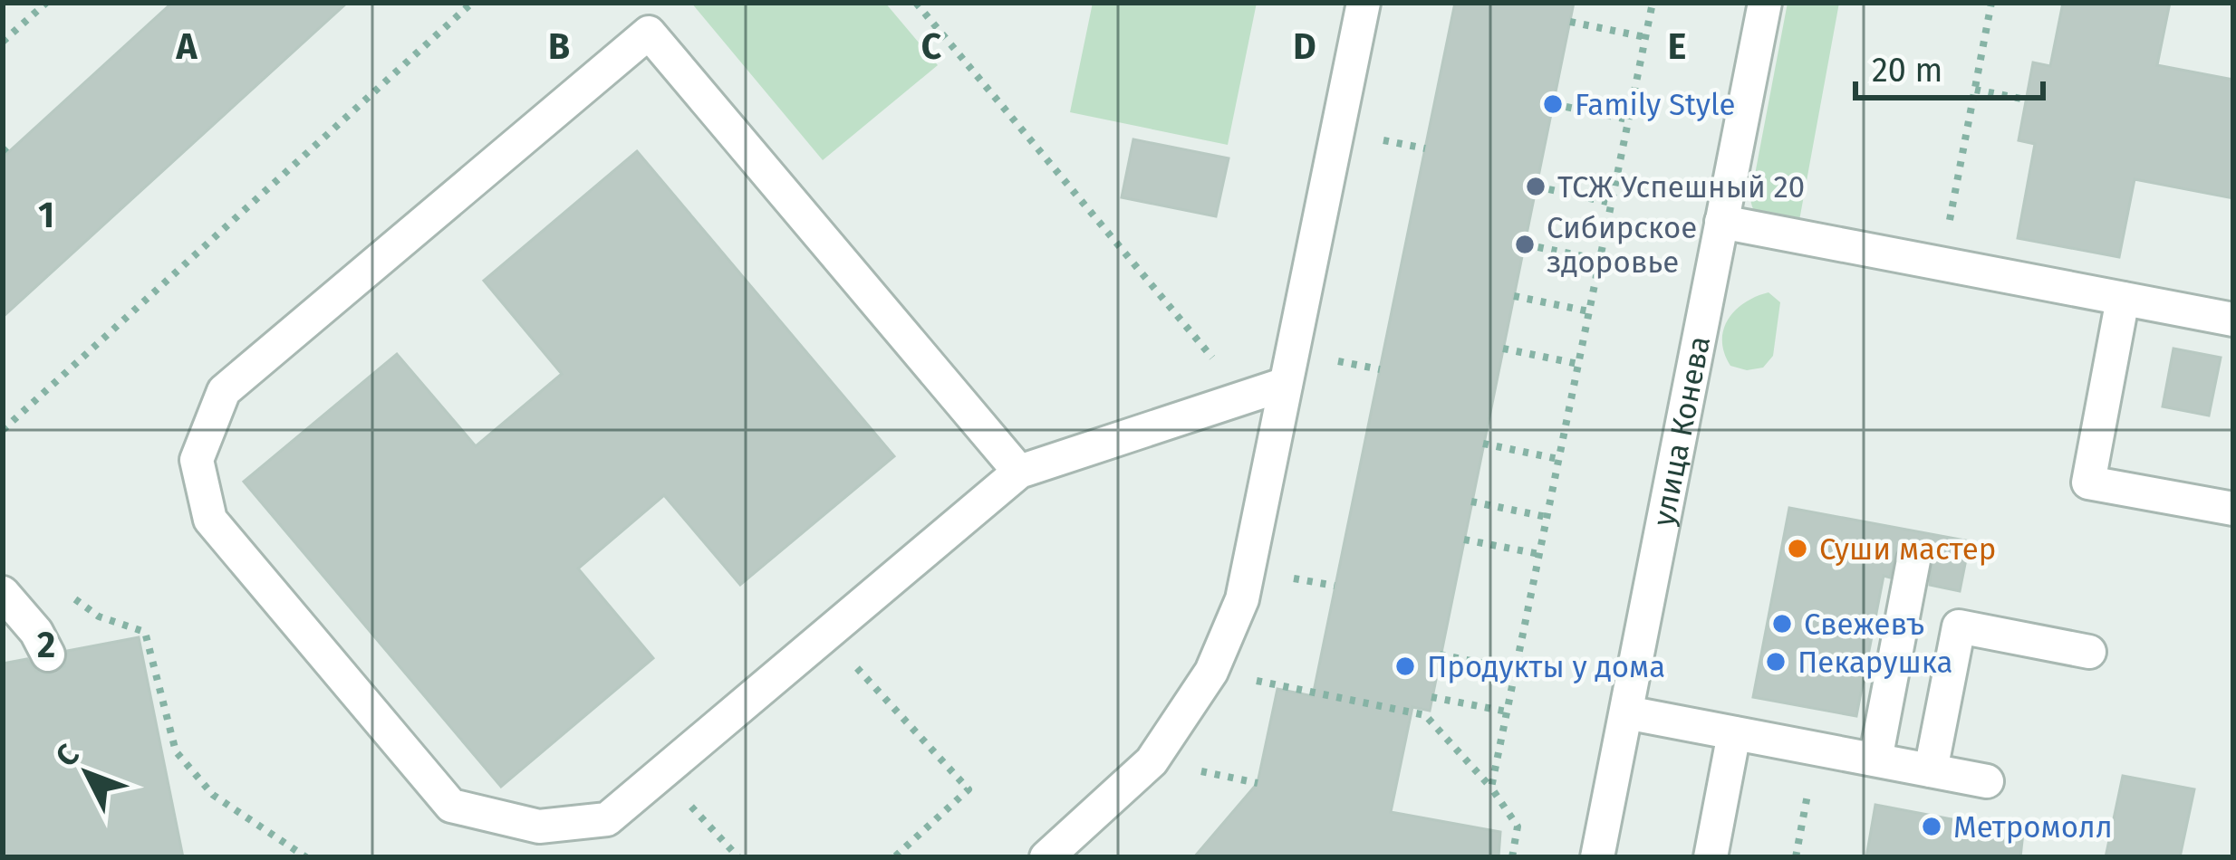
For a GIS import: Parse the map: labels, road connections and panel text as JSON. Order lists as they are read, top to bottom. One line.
{"streets":{"street":["улица Конева"]},"places":["Family Style","ТСЖ Успешный 20","Сибирское здоровье","Суши мастер","Свежевъ","Пекарушка","Продукты у дома","Метромолл"],"scale_bar":"20 m","north":"top left","grid":{"columns":["A","B","C","D","E"],"rows":["1","2"]}}
